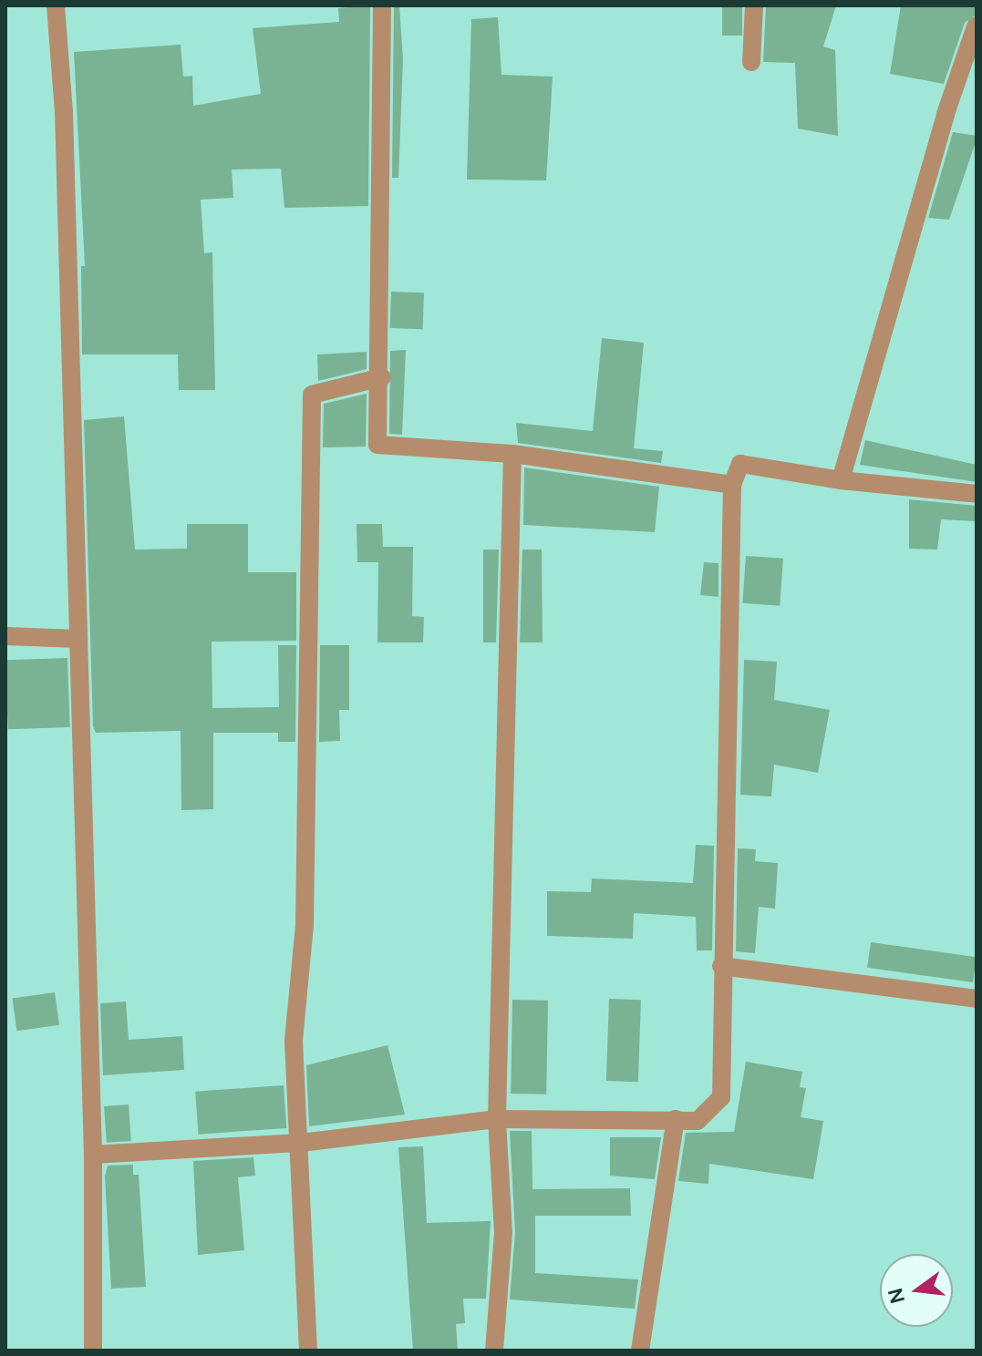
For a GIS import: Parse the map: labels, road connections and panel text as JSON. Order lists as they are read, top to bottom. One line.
{"north":"left"}
